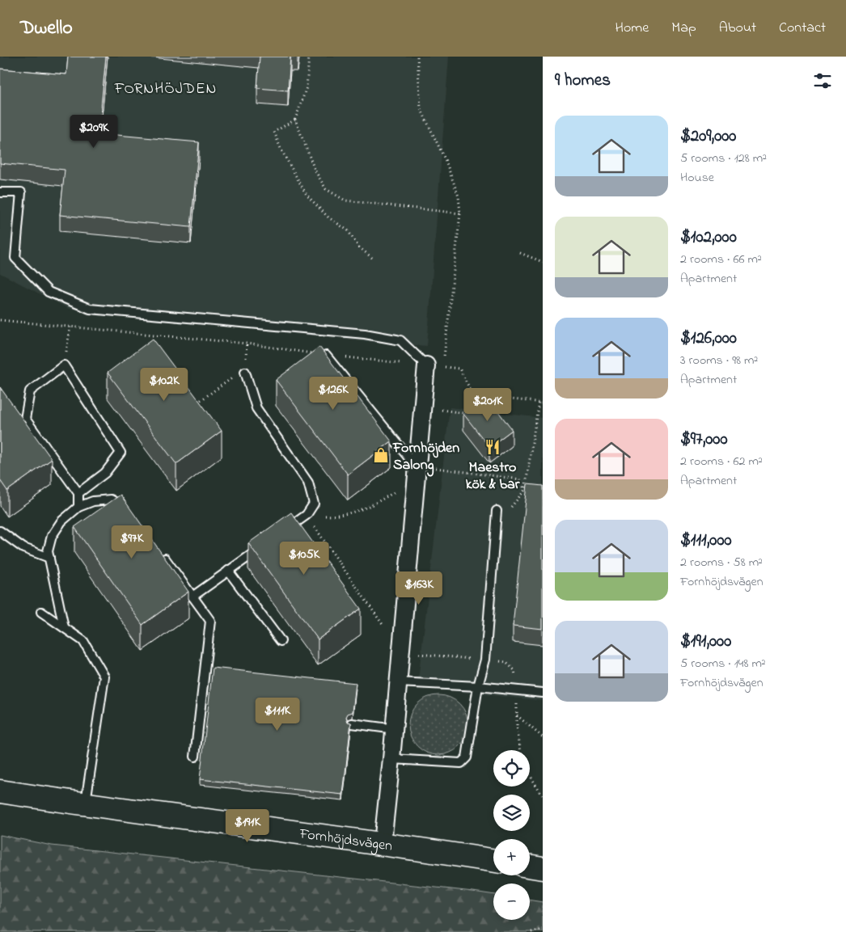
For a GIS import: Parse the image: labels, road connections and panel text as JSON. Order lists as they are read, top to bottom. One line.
{"streets":{"street":["Fornhöjdsvägen"]},"districts":["FORNHÖJDEN"],"places":{"restaurant":["Maestro kök & bar"],"shop":["Fornhöjden Salong"]},"page":{"header":"Dwello","nav":["Home","Map","About","Contact"],"heading":"9 homes","list":[{"name":"$209,000","note":"5 rooms · 128 m² · House"},{"name":"$102,000","note":"2 rooms · 66 m² · Apartment"},{"name":"$126,000","note":"3 rooms · 98 m² · Apartment"},{"name":"$97,000","note":"2 rooms · 62 m² · Apartment"},{"name":"$111,000","note":"2 rooms · 58 m² · Fornhöjdsvägen"},{"name":"$191,000","note":"5 rooms · 148 m² · Fornhöjdsvägen"}],"price":["$209K","$102K","$126K","$201K","$97K","$105K","$163K","$111K","$191K"],"map_buttons":["+","−"]}}
